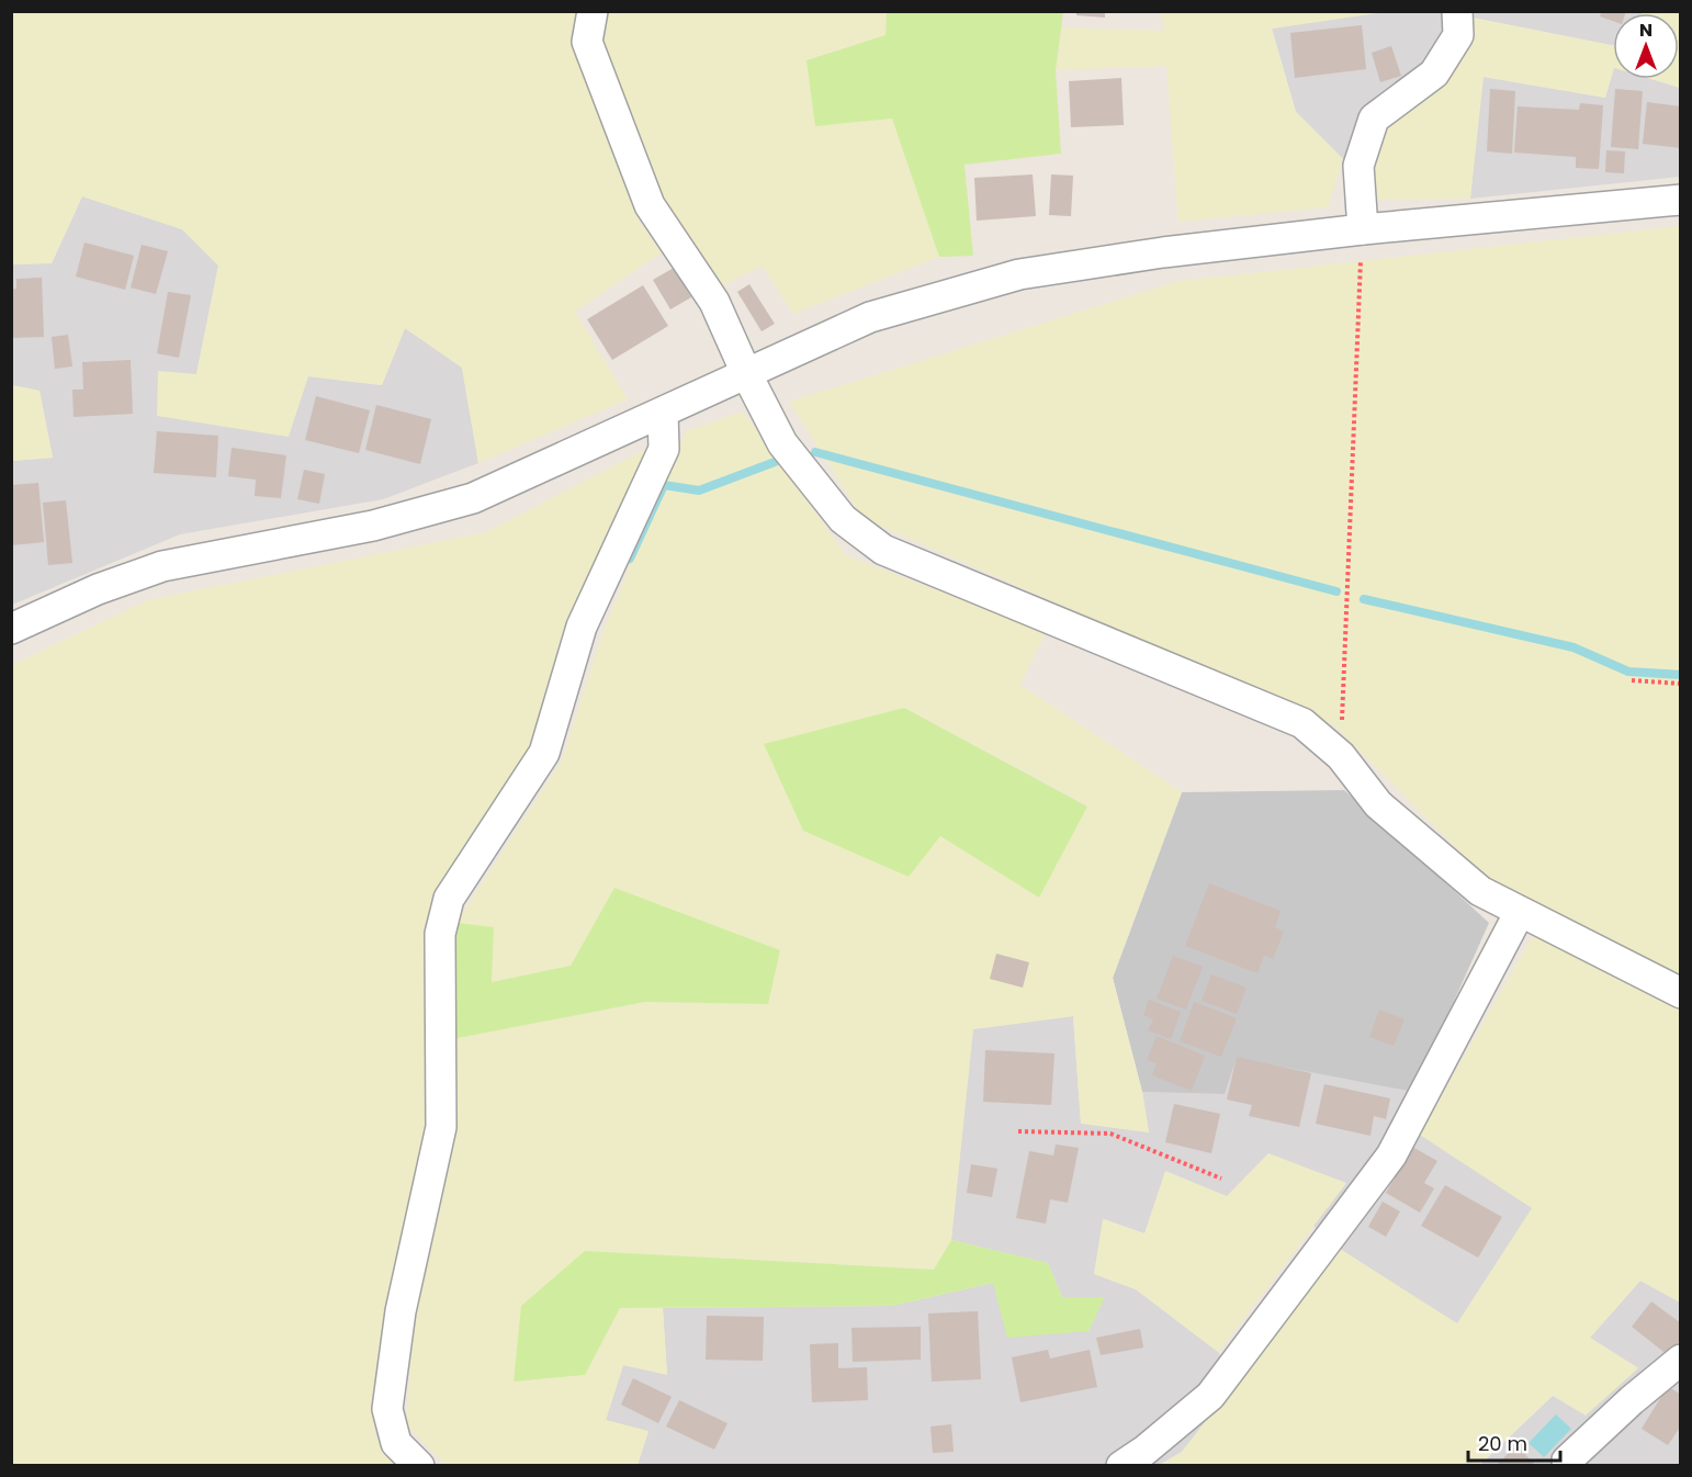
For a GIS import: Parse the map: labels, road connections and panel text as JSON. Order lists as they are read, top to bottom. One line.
{"scale_bar":"20 m","north":"top"}
